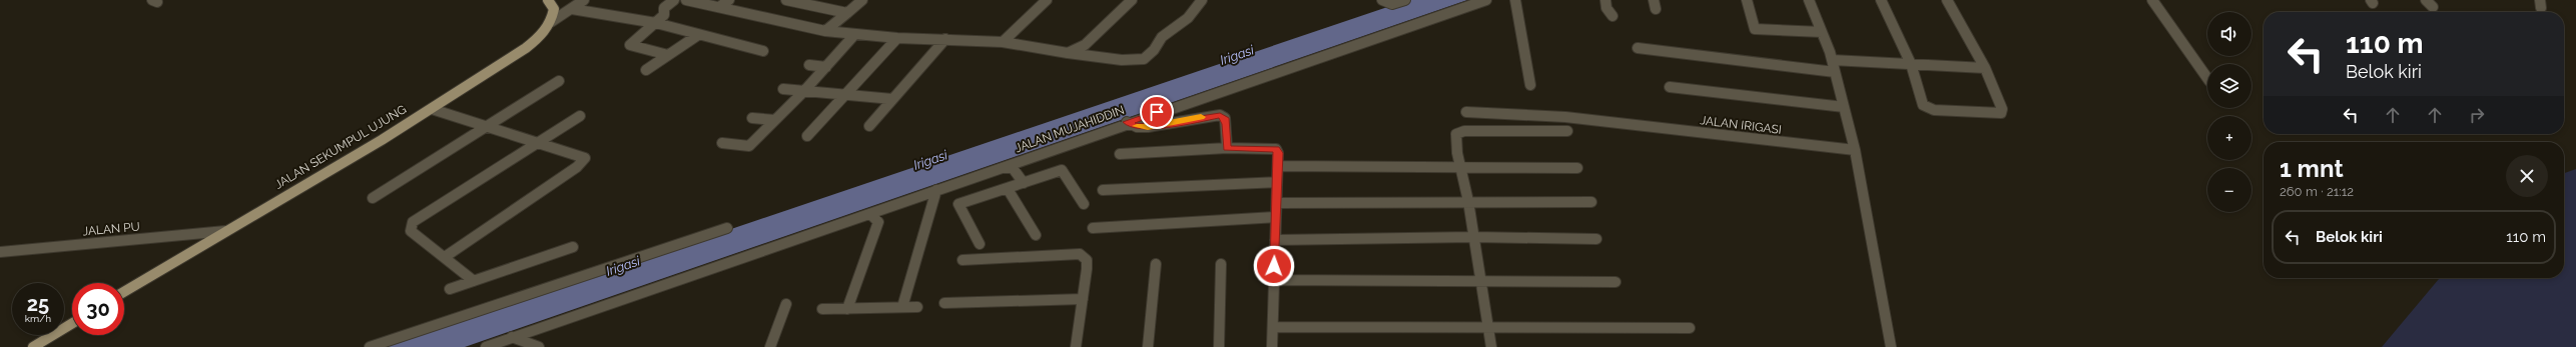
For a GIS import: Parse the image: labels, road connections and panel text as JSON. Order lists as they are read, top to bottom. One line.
{"streets":{"main road":["JALAN SEKUMPUL UJUNG"],"street":["JALAN IRIGASI","JALAN MUJAHIDDIN","JALAN PU"]},"crossings":[["JALAN SEKUMPUL UJUNG","JALAN PU"]],"water":["Irigasi"],"page":{"map_buttons":["+","−"],"turn":["110 m","Belok kiri"],"heading":["1 mnt","260 m · 21:12"],"list":[{"name":"Belok kiri","value":"110 m"}],"speed":"25 km/h","limit":"30"}}
